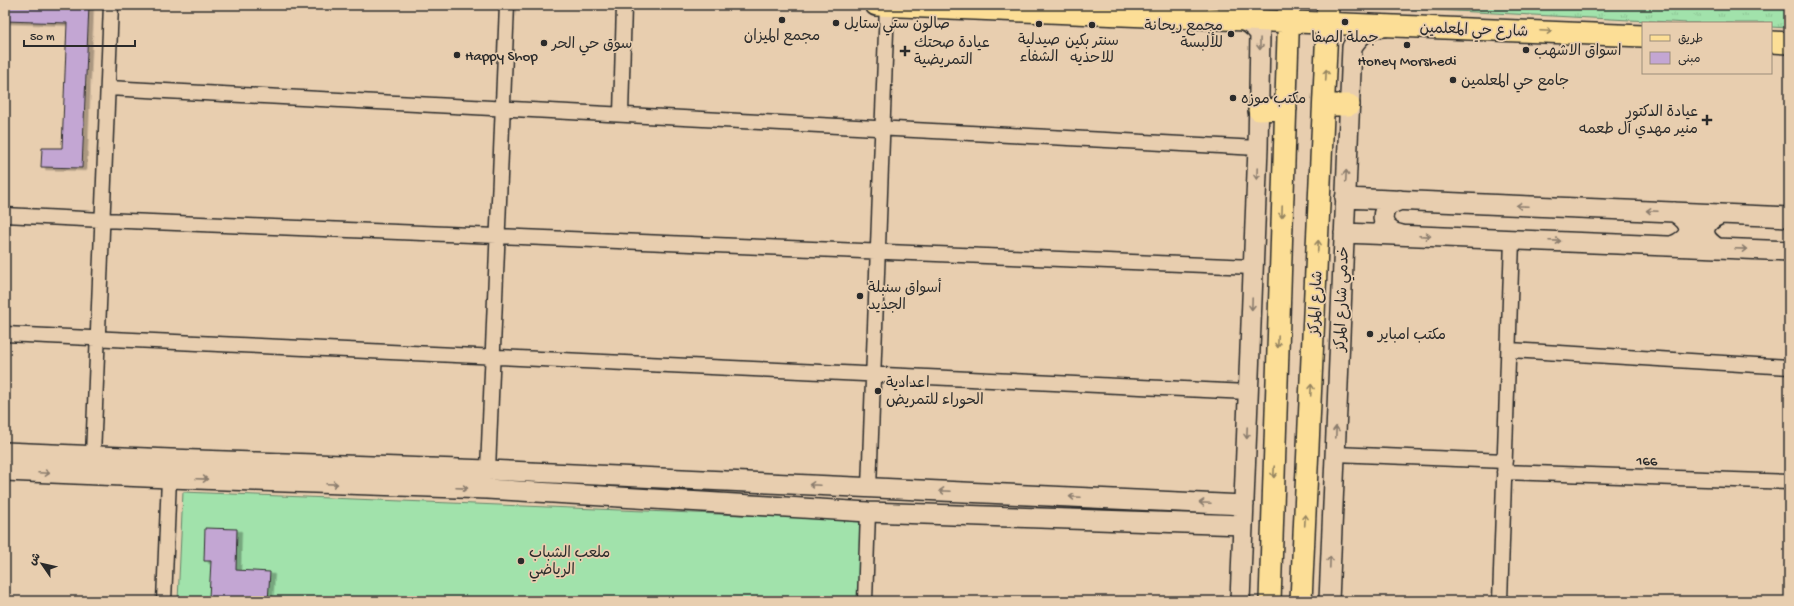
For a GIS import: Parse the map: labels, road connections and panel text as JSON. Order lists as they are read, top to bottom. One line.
{"streets":{"main road":["شارع حي المعلمين","شارع المركز"],"street":["خدمي شارع المركز","166"]},"crossings":[["شارع حي المعلمين","خدمي شارع المركز"],["شارع حي المعلمين","شارع المركز"],["خدمي شارع المركز","166"]],"places":{"other":["مجمع الميزان","جملة الصفا","صالون ستي ستايل","صيدلية الشفاء","سنتر بكين للاحذيه","مجمع ريحانة للألبسة","سوق حي الحر","Honey Morshedi","اسواق الاشهب","Happy Shop","جامع حي المعلمين","مكتب موزه","أسواق سنبلة الجديد","مكتب امباير","اعدادية الحوراء للتمريض","ملعب الشباب الرياضي"],"health":["عيادة صحتك التمريضية","عيادة الدكتور منير مهدي آل طعمه"]},"legend":["طريق","مبنى"],"scale_bar":"50 m","north":"top left"}
